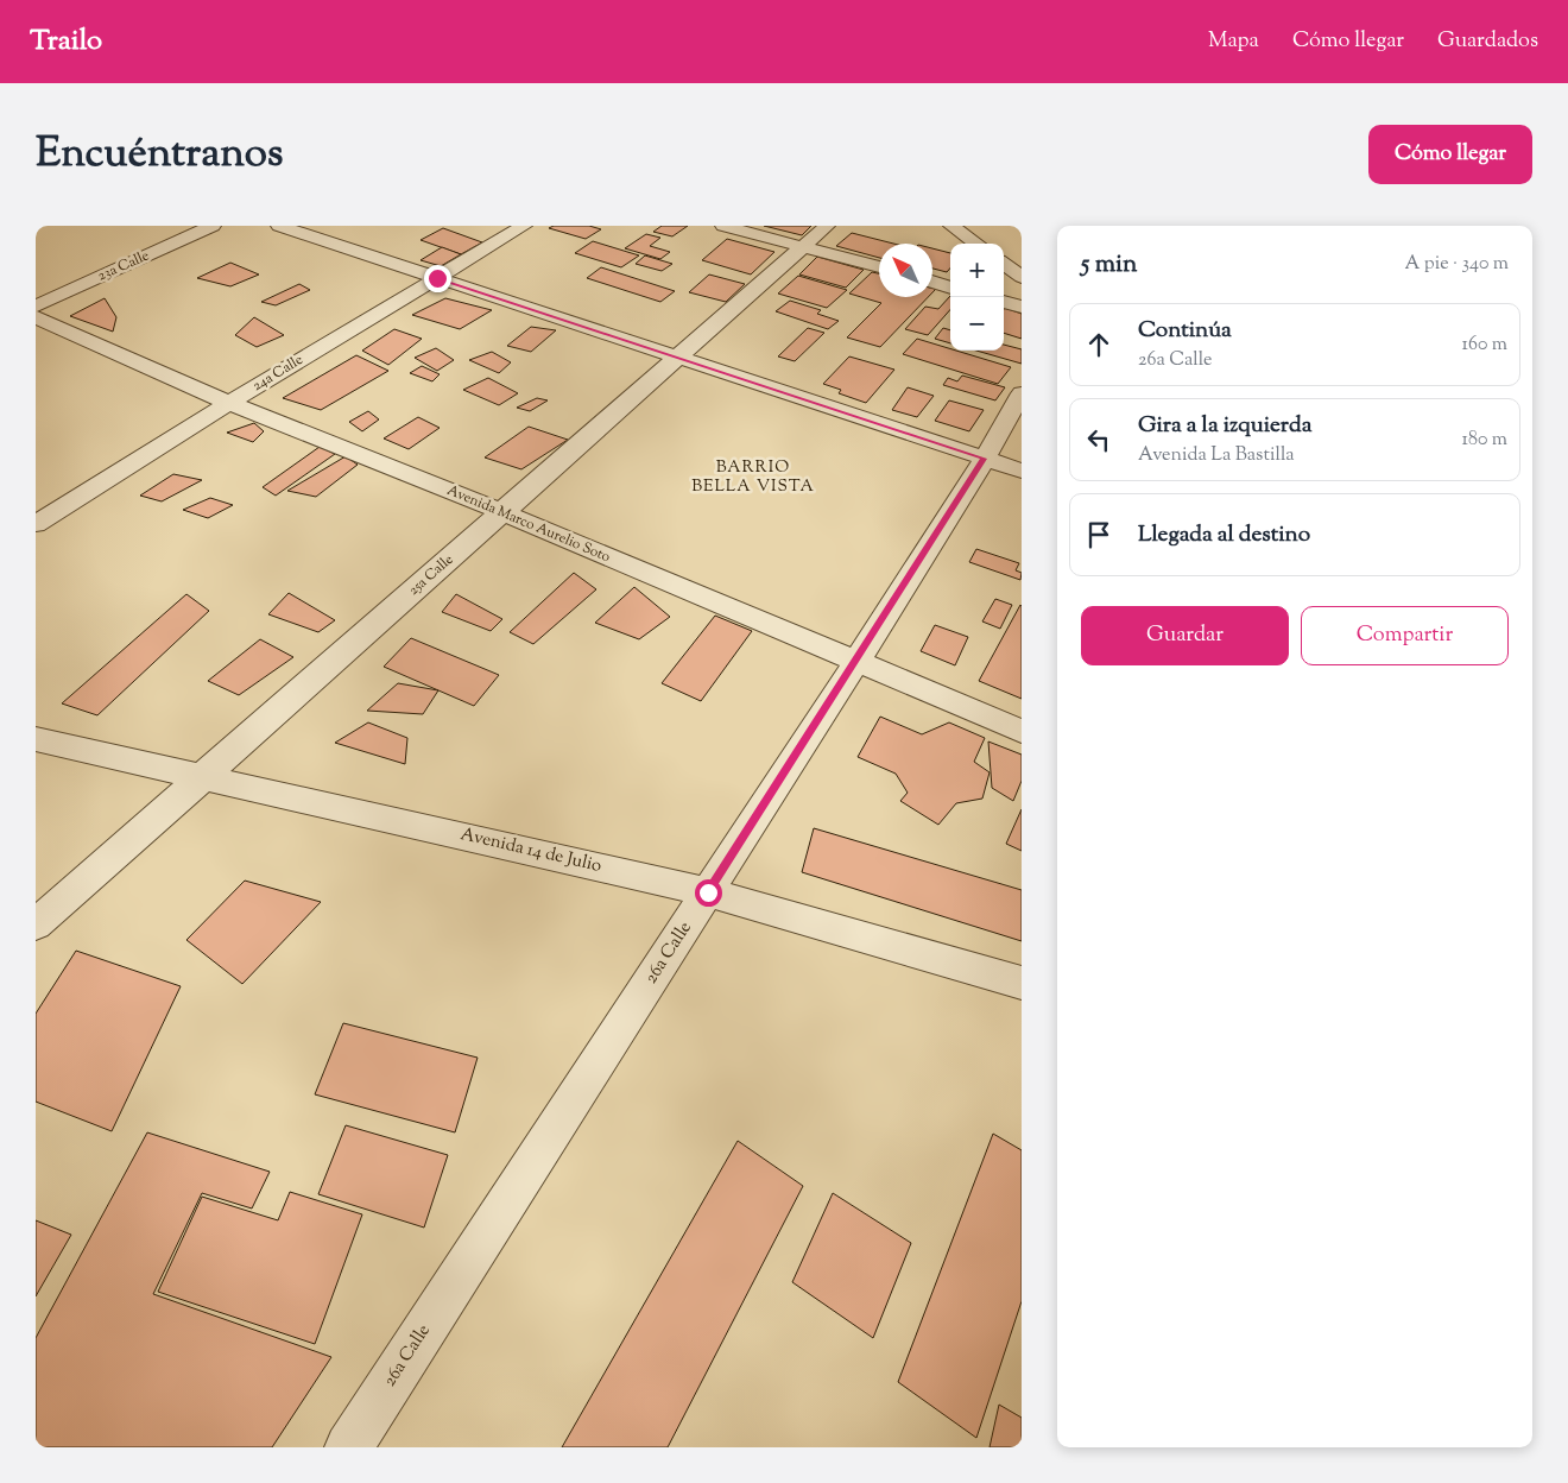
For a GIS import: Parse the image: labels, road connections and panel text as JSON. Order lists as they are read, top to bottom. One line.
{"streets":{"street":["23a Calle","24a Calle","Avenida Marco Aurelio Soto","25a Calle","Avenida 14 de Julio","26a Calle"]},"crossings":[["24a Calle","Avenida Marco Aurelio Soto"],["Avenida Marco Aurelio Soto","25a Calle"],["Avenida Marco Aurelio Soto","26a Calle"],["25a Calle","Avenida 14 de Julio"],["Avenida 14 de Julio","26a Calle"]],"districts":["BARRIO BELLA VISTA"],"north":"top left","page":{"header":"Trailo","nav":["Mapa","Cómo llegar","Guardados"],"title":"Encuéntranos","buttons":["Cómo llegar",["Guardar","Compartir"]],"heading":["5 min","A pie · 340 m"],"map_buttons":["+","−"],"list":[["Continúa","26a Calle","160 m"],["Gira a la izquierda","Avenida La Bastilla","180 m"],"Llegada al destino"]}}
